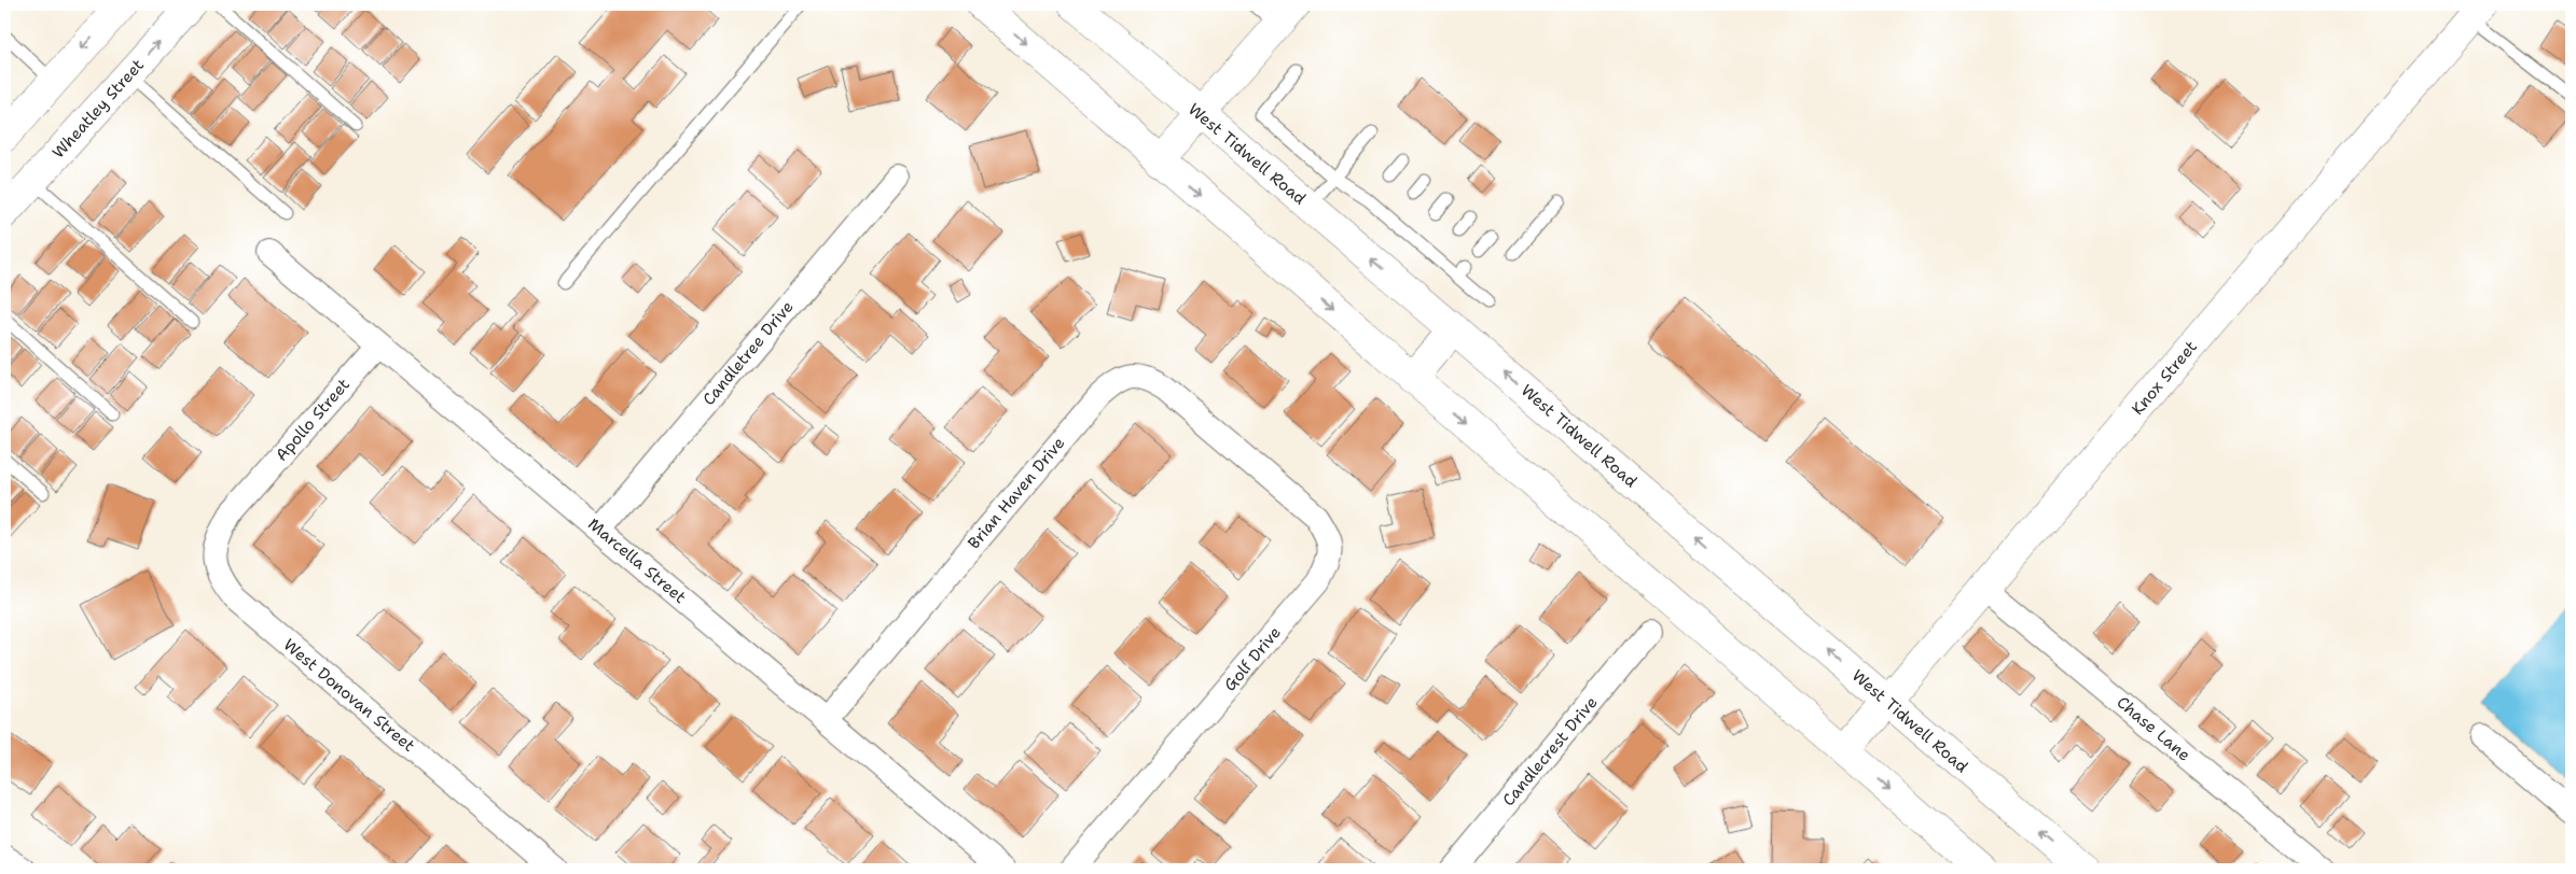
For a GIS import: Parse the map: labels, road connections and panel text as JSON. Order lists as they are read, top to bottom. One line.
{"streets":{"main road":["Wheatley Street","West Tidwell Road","Knox Street"],"street":["Candletree Drive","Apollo Street","Brian Haven Drive","Marcella Street","Golf Drive","West Donovan Street","Chase Lane","Candlecrest Drive"]},"crossings":[["West Tidwell Road","Knox Street"],["Candletree Drive","Marcella Street"],["Knox Street","Chase Lane"],["Apollo Street","Marcella Street"],["Apollo Street","West Donovan Street"],["Brian Haven Drive","Marcella Street"],["Brian Haven Drive","Golf Drive"]]}
